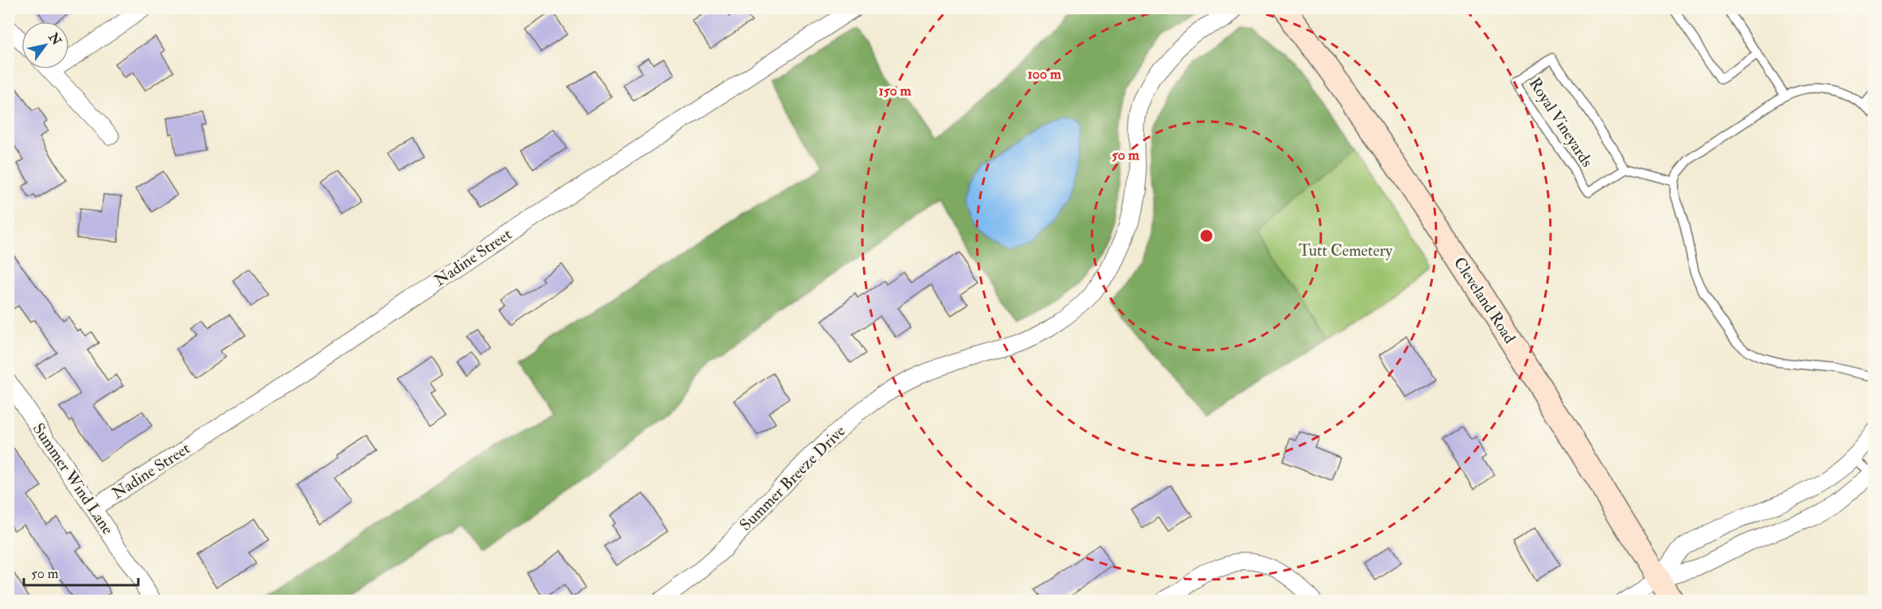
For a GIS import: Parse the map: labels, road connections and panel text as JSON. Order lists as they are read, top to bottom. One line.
{"streets":{"main road":["Cleveland Road"],"street":["Nadine Street","Summer Breeze Drive","Summer Wind Lane"],"lane":["Royal Vineyards"]},"crossings":[["Nadine Street","Summer Wind Lane"]],"parks":["Tutt Cemetery"],"scale_bar":"50 m","north":"top right","rings":["100 m","150 m","50 m"]}
